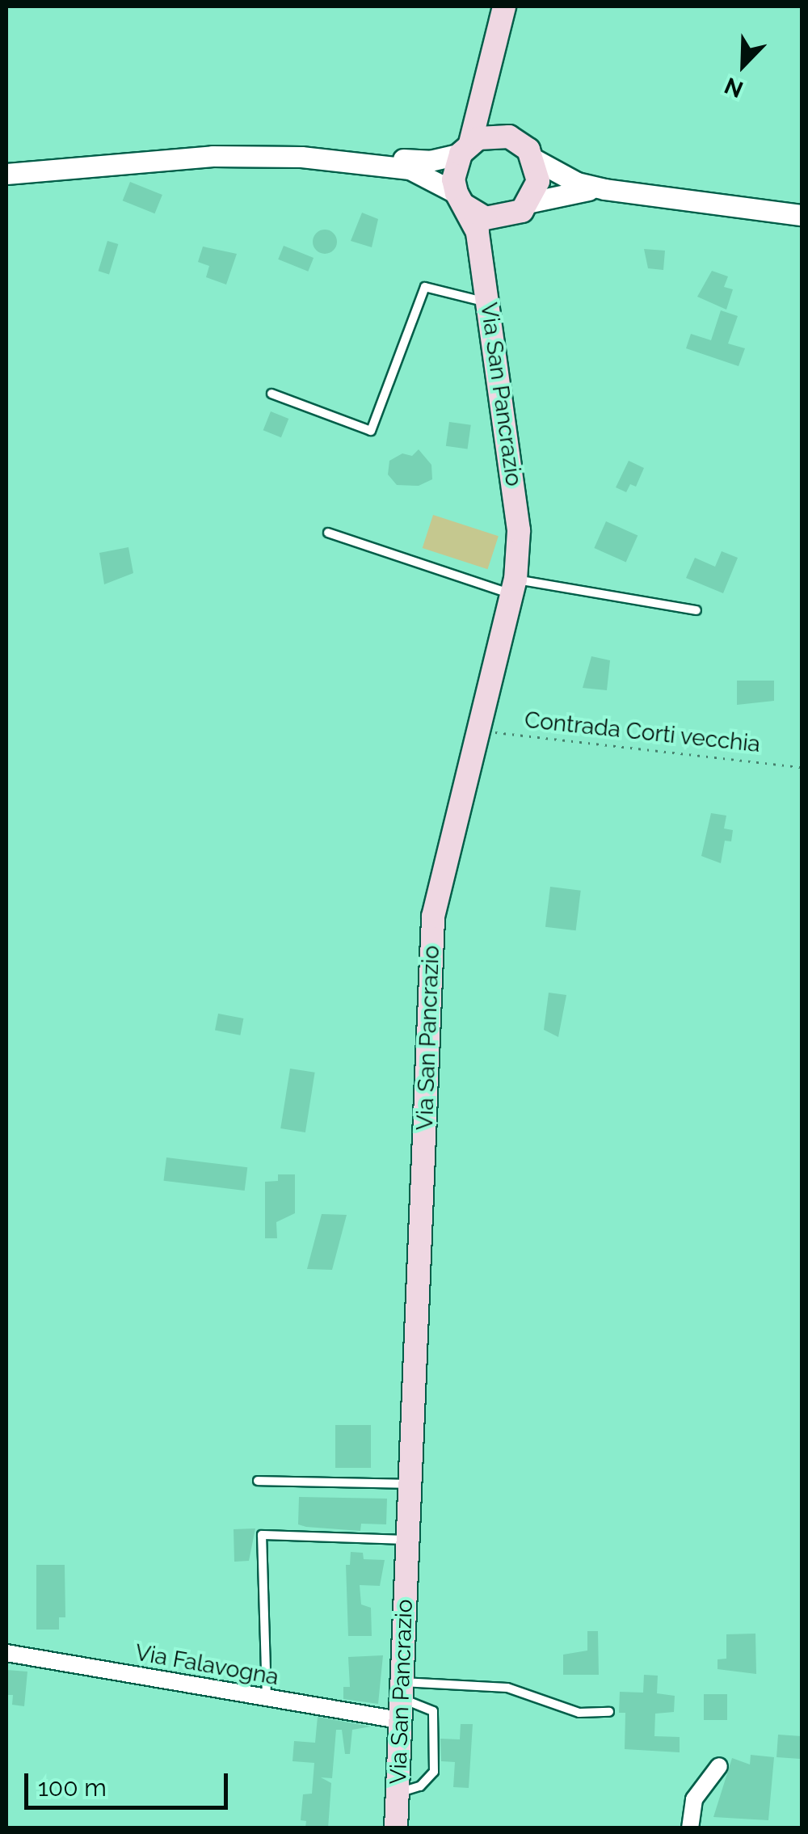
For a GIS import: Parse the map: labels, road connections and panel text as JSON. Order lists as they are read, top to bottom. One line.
{"streets":{"main road":["Via San Pancrazio"],"street":["Via Falavogna"],"path":["Contrada Corti vecchia"]},"crossings":[["Via San Pancrazio","Contrada Corti vecchia"],["Via San Pancrazio","Via Falavogna"]],"scale_bar":"100 m","north":"bottom left"}
